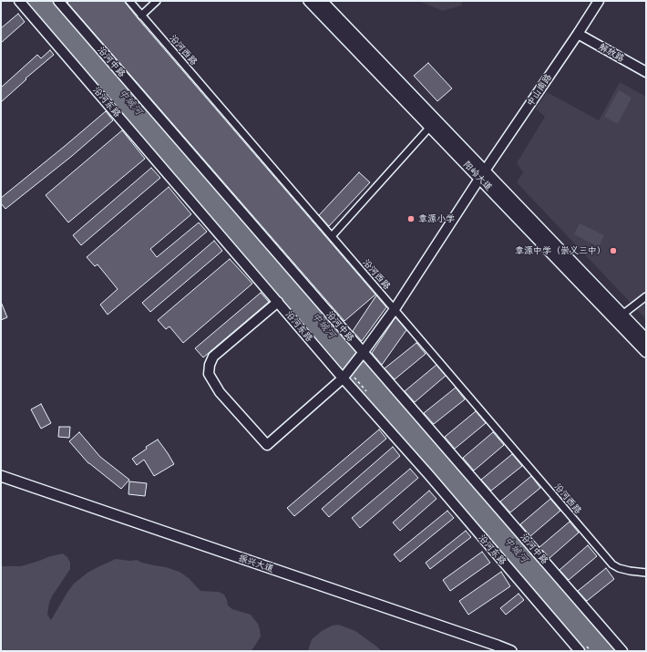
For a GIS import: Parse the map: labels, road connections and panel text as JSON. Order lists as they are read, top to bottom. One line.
{"streets":{"main road":["阳岭大道","振兴大道"],"street":["沿河西路","解放路","沿河中路","中山南路","沿河东路"]},"crossings":[["沿河西路","中山南路"],["解放路","中山南路"],["沿河中路","中山南路"],["中山南路","沿河东路"],["中山南路","阳岭大道"]],"water":["中城河"],"places":["章源小学","章源中学（崇义三中）"]}
